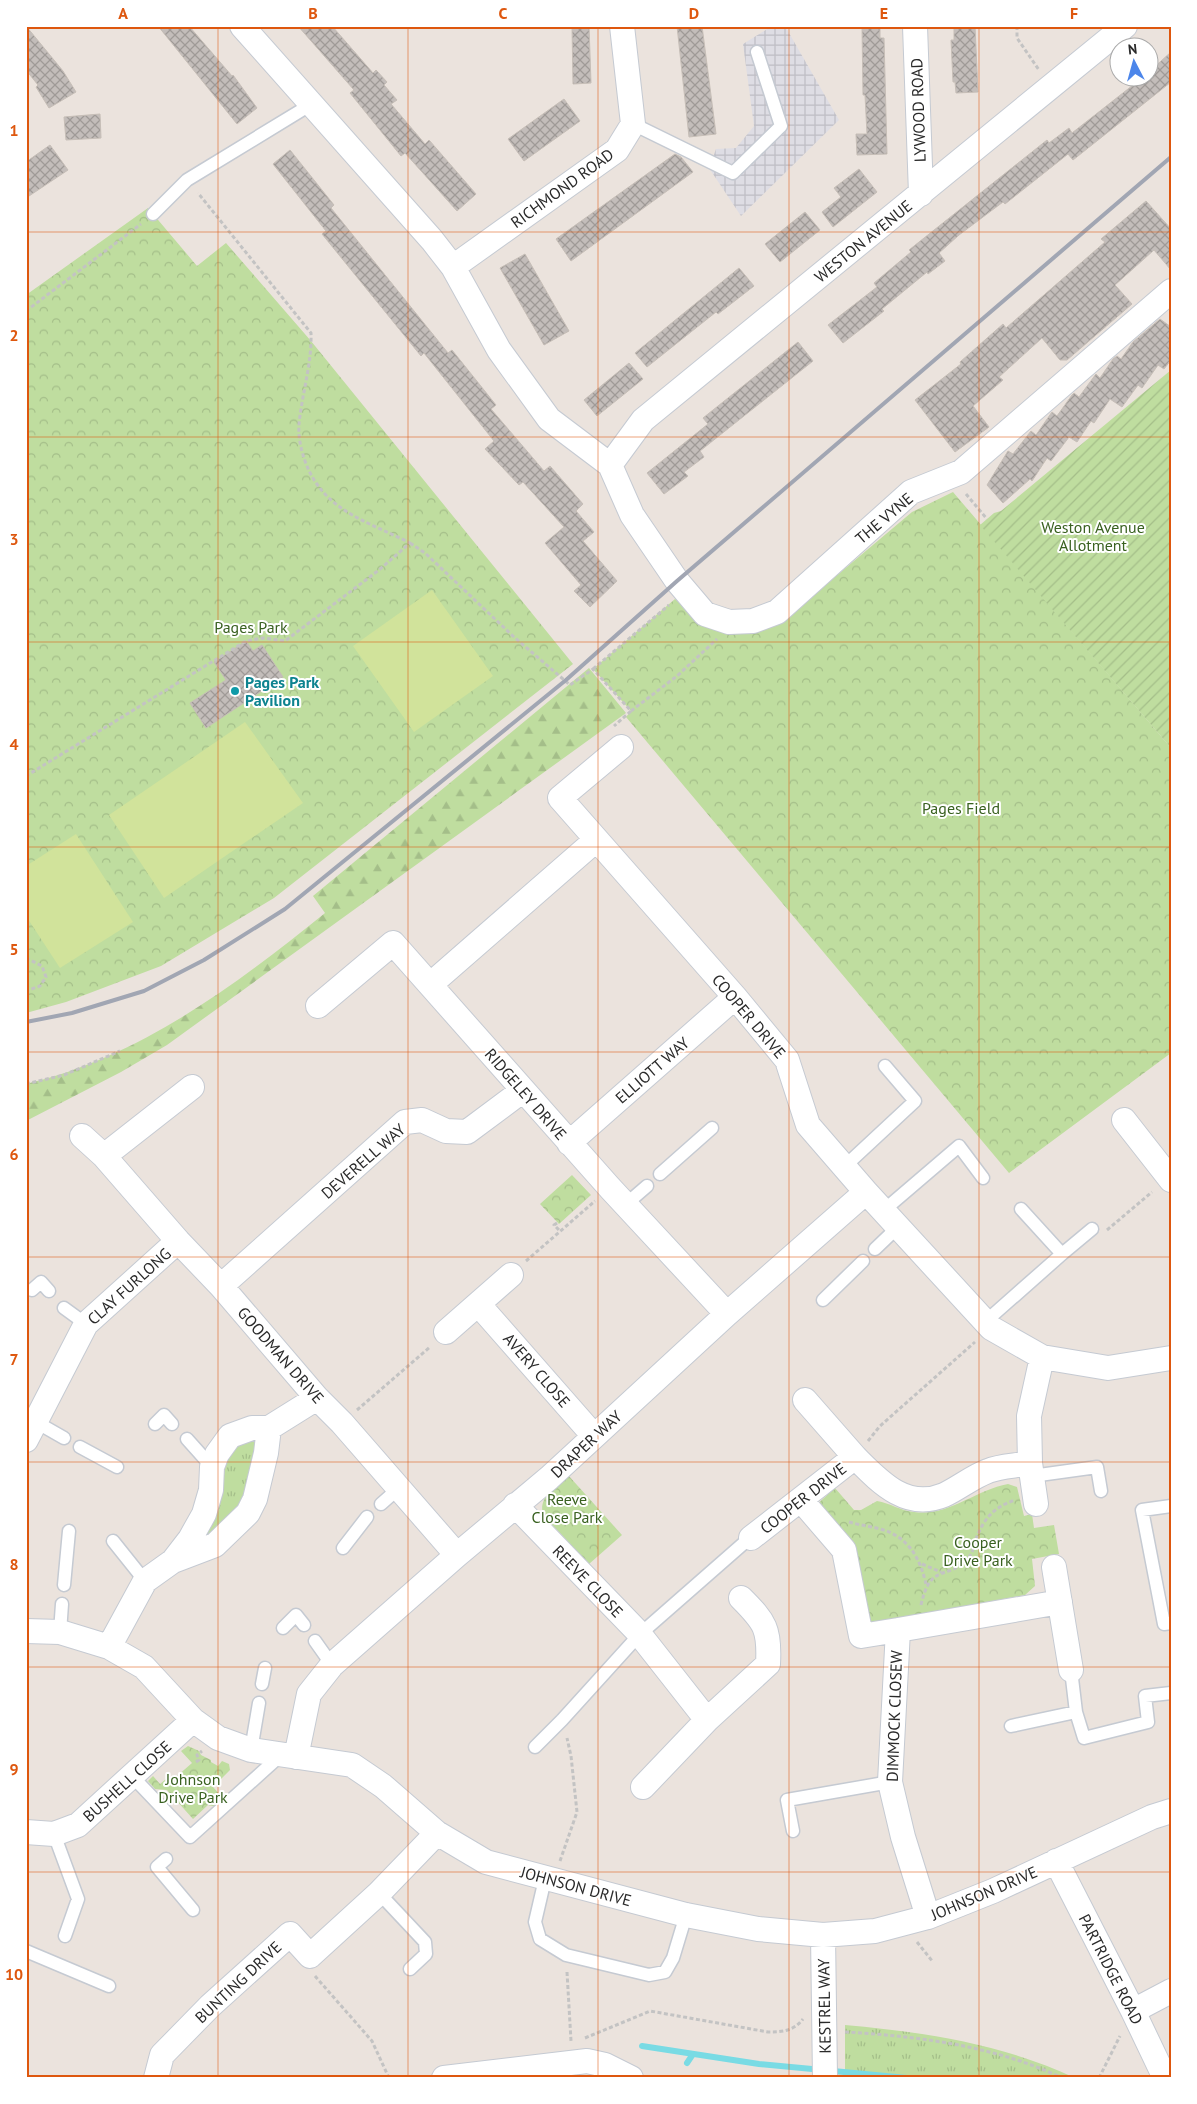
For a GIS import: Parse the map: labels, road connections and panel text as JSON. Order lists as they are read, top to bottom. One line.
{"streets":{"street":["LYWOOD ROAD","RICHMOND ROAD","WESTON AVENUE","THE VYNE","COOPER DRIVE","ELLIOTT WAY","RIDGELEY DRIVE","DEVERELL WAY","CLAY FURLONG","GOODMAN DRIVE","AVERY CLOSE","DRAPER WAY","REEVE CLOSE","DIMMOCK CLOSEW","BUSHELL CLOSE","JOHNSON DRIVE","PARTRIDGE ROAD","BUNTING DRIVE","KESTREL WAY"]},"crossings":[["LYWOOD ROAD","WESTON AVENUE"],["WESTON AVENUE","THE VYNE"],["COOPER DRIVE","ELLIOTT WAY"],["COOPER DRIVE","DRAPER WAY"],["COOPER DRIVE","DIMMOCK CLOSEW"],["ELLIOTT WAY","RIDGELEY DRIVE"],["RIDGELEY DRIVE","DEVERELL WAY"],["RIDGELEY DRIVE","DRAPER WAY"],["DEVERELL WAY","GOODMAN DRIVE"],["CLAY FURLONG","GOODMAN DRIVE"],["GOODMAN DRIVE","DRAPER WAY"],["AVERY CLOSE","DRAPER WAY"],["DRAPER WAY","REEVE CLOSE"],["DRAPER WAY","JOHNSON DRIVE"],["DIMMOCK CLOSEW","JOHNSON DRIVE"],["BUSHELL CLOSE","JOHNSON DRIVE"],["JOHNSON DRIVE","PARTRIDGE ROAD"],["JOHNSON DRIVE","KESTREL WAY"]],"parks":["Weston Avenue Allotment","Pages Park","Pages Field","Reeve Close Park","Cooper Drive Park","Johnson Drive Park"],"places":["Pages Park Pavilion"],"north":"top","grid":{"columns":["A","B","C","D","E","F"],"rows":["1","2","3","4","5","6","7","8","9","10"]}}
